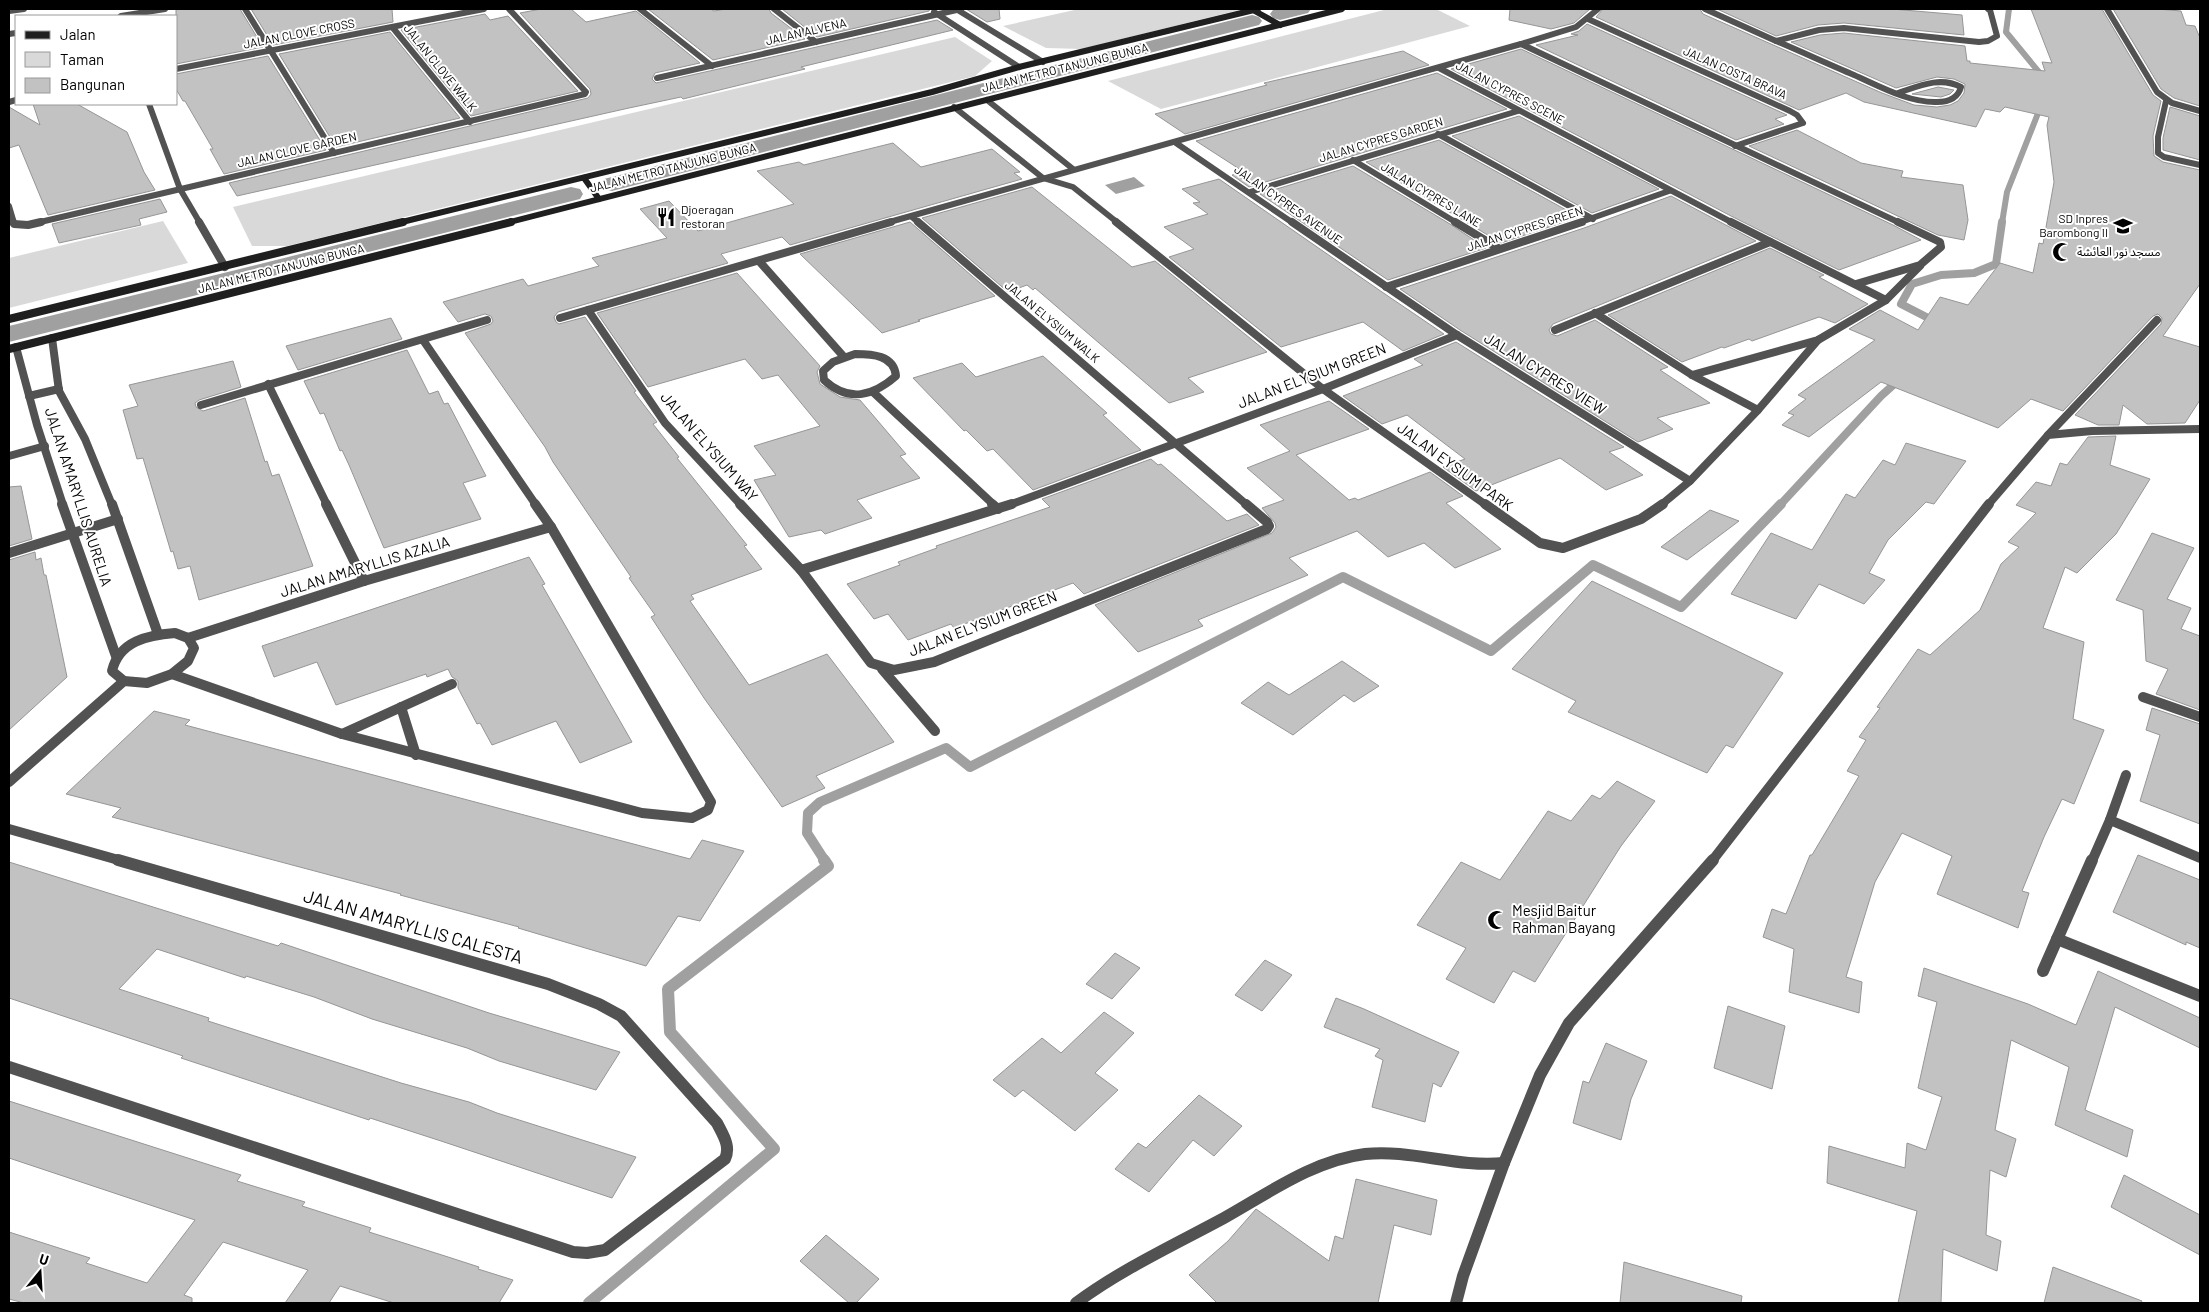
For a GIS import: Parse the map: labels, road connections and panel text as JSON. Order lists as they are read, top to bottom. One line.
{"streets":{"main road":["JALAN METRO TANJUNG BUNGA"],"street":["JALAN ALVENA","JALAN CLOVE CROSS","JALAN CLOVE WALK","JALAN COSTA BRAVA","JALAN CYPRES SCENE","JALAN CYPRES GARDEN","JALAN CLOVE GARDEN","JALAN CYPRES LANE","JALAN CYPRES AVENUE","JALAN CYPRES GREEN","JALAN ELYSIUM WALK","JALAN CYPRES VIEW","JALAN ELYSIUM GREEN","JALAN ELYSIUM WAY","JALAN EYSIUM PARK","JALAN AMARYLLIS AURELIA","JALAN AMARYLLIS AZALIA","JALAN AMARYLLIS CALESTA"]},"crossings":[["JALAN CLOVE CROSS","JALAN CLOVE WALK"],["JALAN CLOVE WALK","JALAN CLOVE GARDEN"],["JALAN METRO TANJUNG BUNGA","JALAN AMARYLLIS AURELIA"],["JALAN CYPRES SCENE","JALAN CYPRES GARDEN"],["JALAN CYPRES SCENE","JALAN CYPRES AVENUE"],["JALAN CYPRES SCENE","JALAN CYPRES GREEN"],["JALAN CYPRES SCENE","JALAN ELYSIUM WALK"],["JALAN CYPRES SCENE","JALAN ELYSIUM WAY"],["JALAN CYPRES GARDEN","JALAN CYPRES LANE"],["JALAN CYPRES GARDEN","JALAN CYPRES AVENUE"],["JALAN CYPRES LANE","JALAN CYPRES GREEN"],["JALAN CYPRES AVENUE","JALAN CYPRES GREEN"],["JALAN CYPRES AVENUE","JALAN CYPRES VIEW"],["JALAN CYPRES GREEN","JALAN CYPRES VIEW"],["JALAN ELYSIUM WALK","JALAN ELYSIUM GREEN"],["JALAN CYPRES VIEW","JALAN ELYSIUM GREEN"],["JALAN CYPRES VIEW","JALAN EYSIUM PARK"],["JALAN ELYSIUM GREEN","JALAN ELYSIUM WAY"],["JALAN ELYSIUM GREEN","JALAN EYSIUM PARK"]],"places":{"restaurant":["Djoeragan restoran"],"school or university":["SD Inpres Barombong II"],"mosque":["مسجد نور العائشة","Mesjid Baitur Rahman Bayang"]},"legend":["Jalan","Taman","Bangunan"],"north":"top"}
